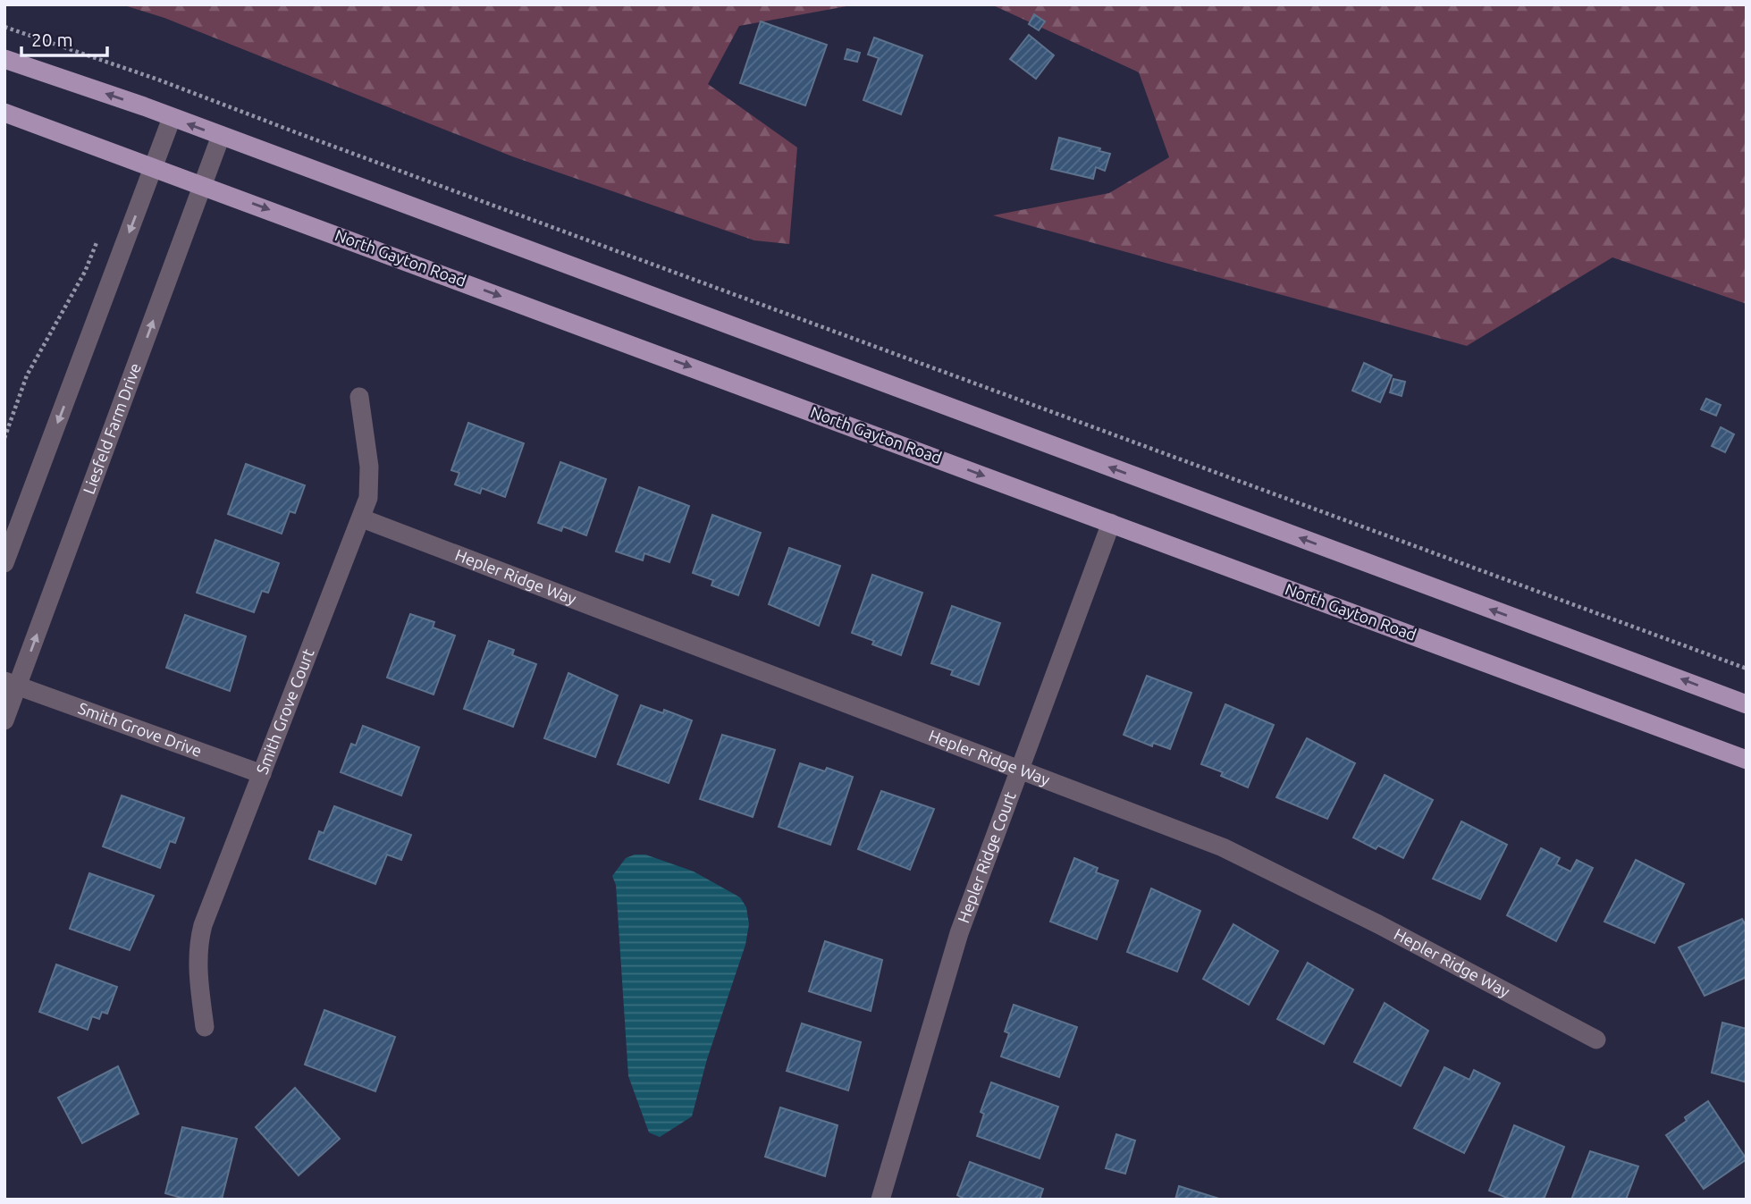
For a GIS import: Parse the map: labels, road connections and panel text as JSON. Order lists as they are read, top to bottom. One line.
{"streets":{"main road":["North Gayton Road"],"street":["Liesfeld Farm Drive","Hepler Ridge Way","Smith Grove Court","Smith Grove Drive","Hepler Ridge Court"]},"crossings":[["North Gayton Road","Liesfeld Farm Drive"],["North Gayton Road","Hepler Ridge Court"],["Liesfeld Farm Drive","Smith Grove Drive"],["Hepler Ridge Way","Smith Grove Court"],["Hepler Ridge Way","Hepler Ridge Court"],["Smith Grove Court","Smith Grove Drive"]],"scale_bar":"20 m"}
